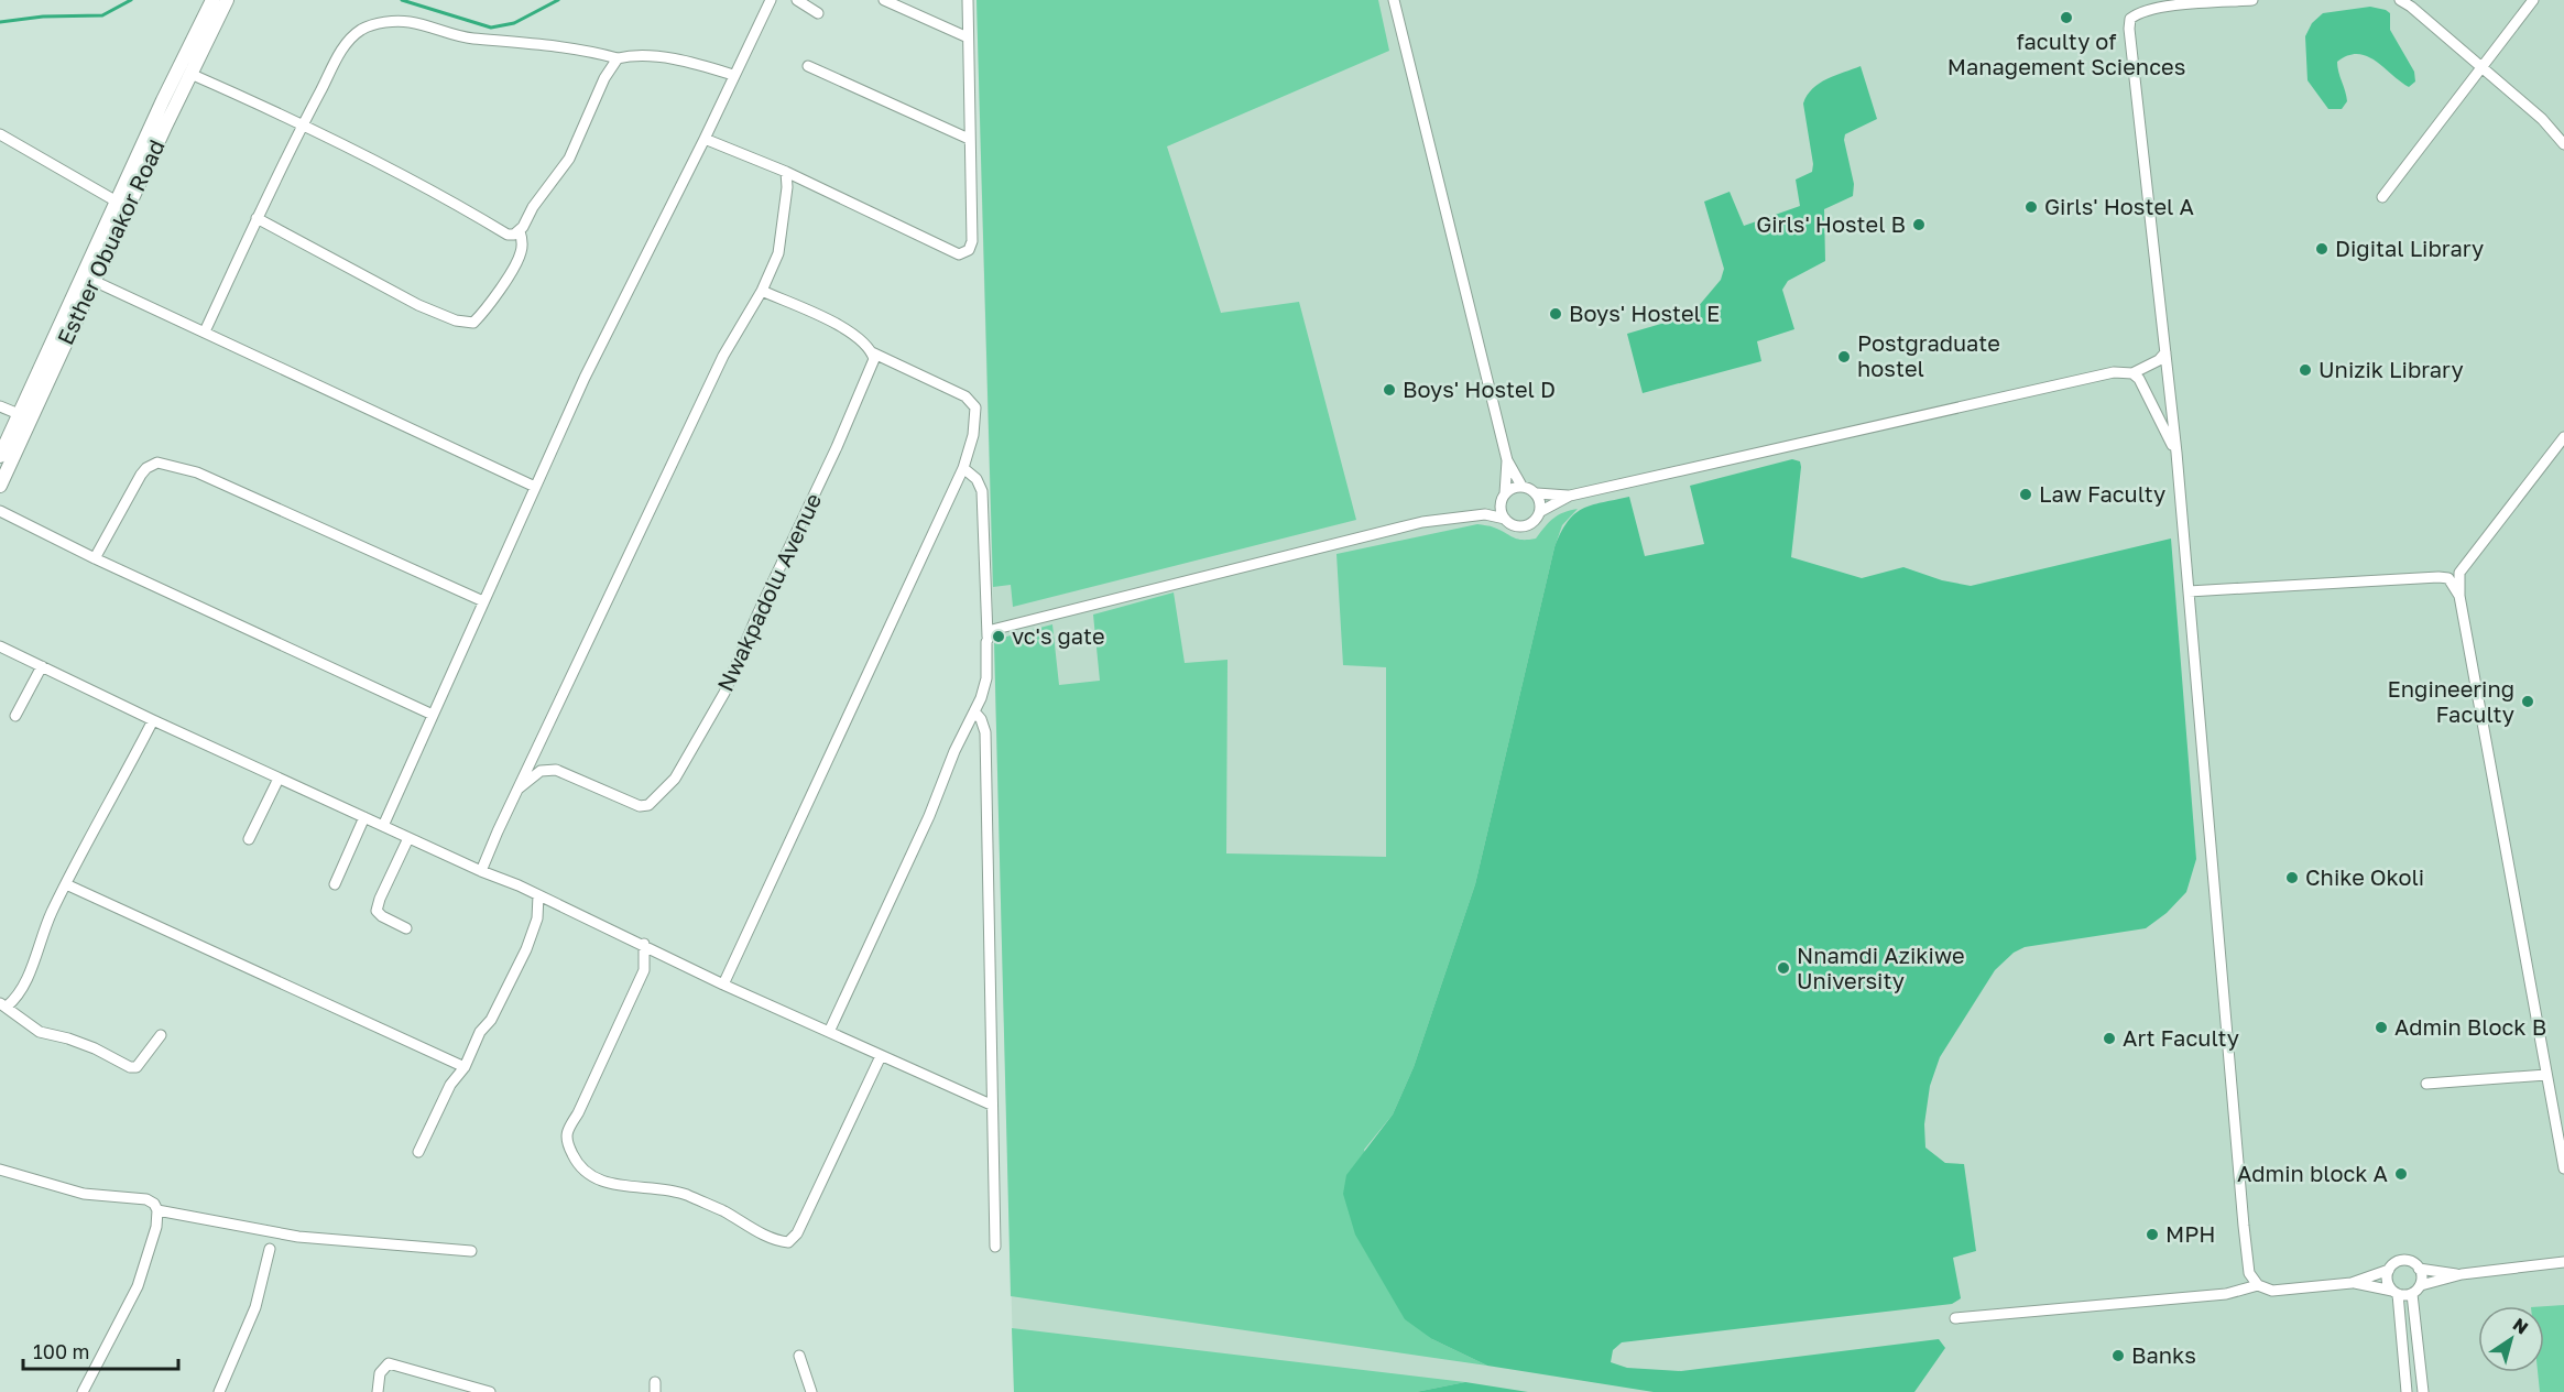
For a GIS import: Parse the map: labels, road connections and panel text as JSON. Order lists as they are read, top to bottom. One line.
{"streets":{"street":["Esther Obuakor Road","Nwakpadolu Avenue"]},"places":["faculty of Management Sciences","Girls' Hostel A","Girls' Hostel B","Digital Library","Boys' Hostel E","Postgraduate hostel","Unizik Library","Boys' Hostel D","Law Faculty","vc's gate","Engineering Faculty","Chike Okoli","Nnamdi Azikiwe University","Admin Block B","Art Faculty","Admin block A","MPH","Banks"],"scale_bar":"100 m","north":"top right"}
